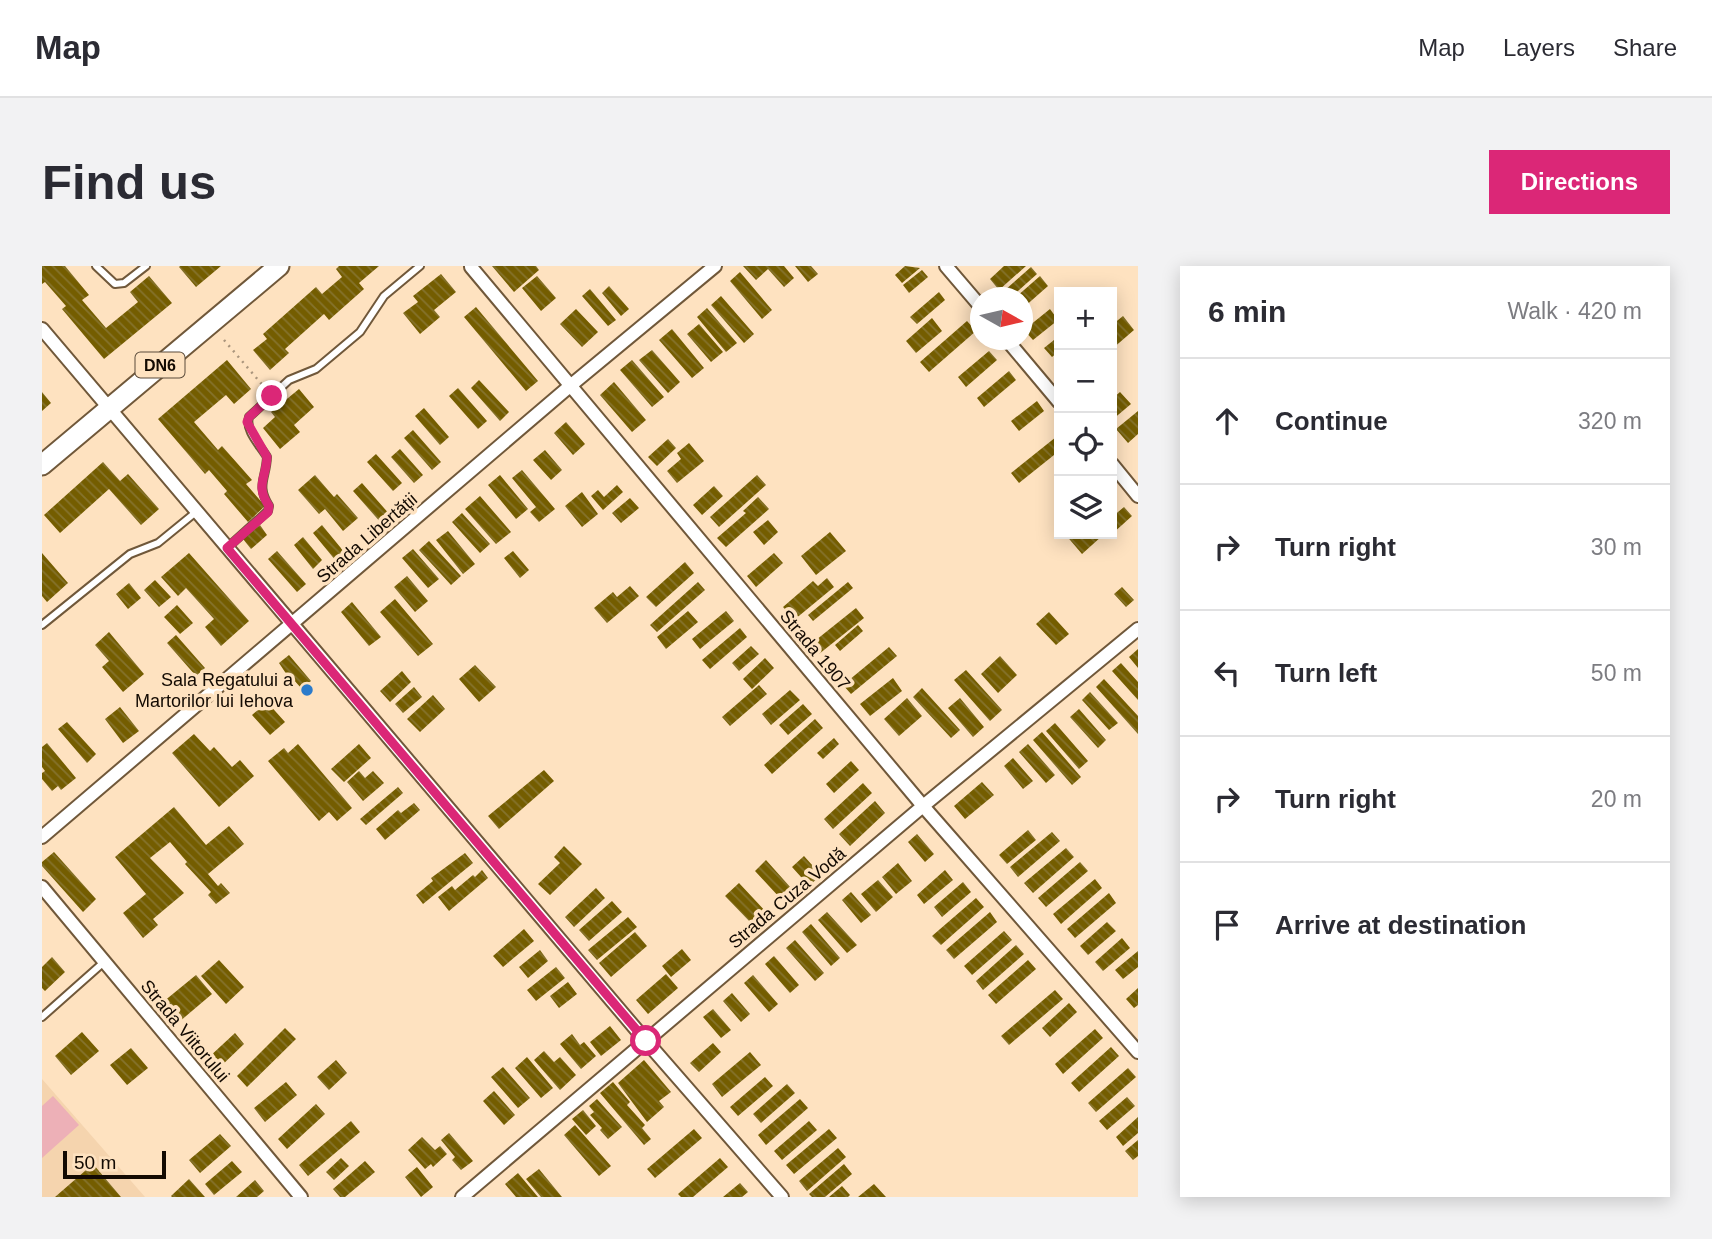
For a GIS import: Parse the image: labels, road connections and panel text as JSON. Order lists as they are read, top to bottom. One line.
{"streets":{"main road":["DN6"],"street":["Strada Libertății","Strada 1907","Strada Cuza Vodă","Strada Viitorului"]},"crossings":[["Strada Libertății","Strada 1907"],["Strada 1907","Strada Cuza Vodă"]],"places":["Sala Regatului a Martorilor lui Iehova"],"scale_bar":"50 m","north":"right","page":{"header":"Map","nav":["Map","Layers","Share"],"buttons":"Directions","title":"Find us","heading":["6 min","Walk · 420 m"],"map_buttons":["+","−"],"list":[["Continue","320 m"],["Turn right","30 m"],["Turn left","50 m"],["Turn right","20 m"],"Arrive at destination"],"scale":"50 m"}}
